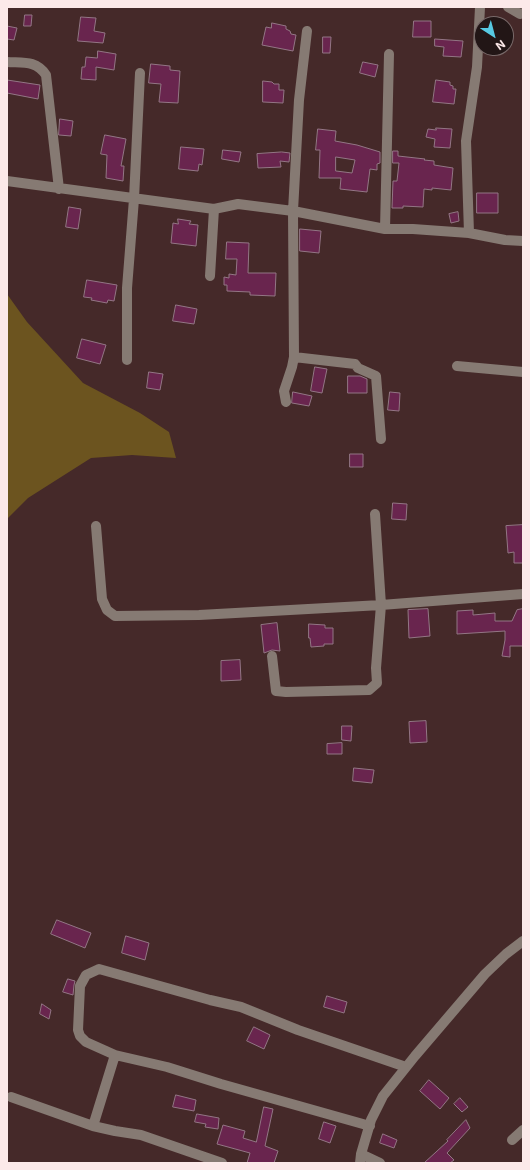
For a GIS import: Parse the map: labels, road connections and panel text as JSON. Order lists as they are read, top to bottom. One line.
{"north":"bottom right"}
